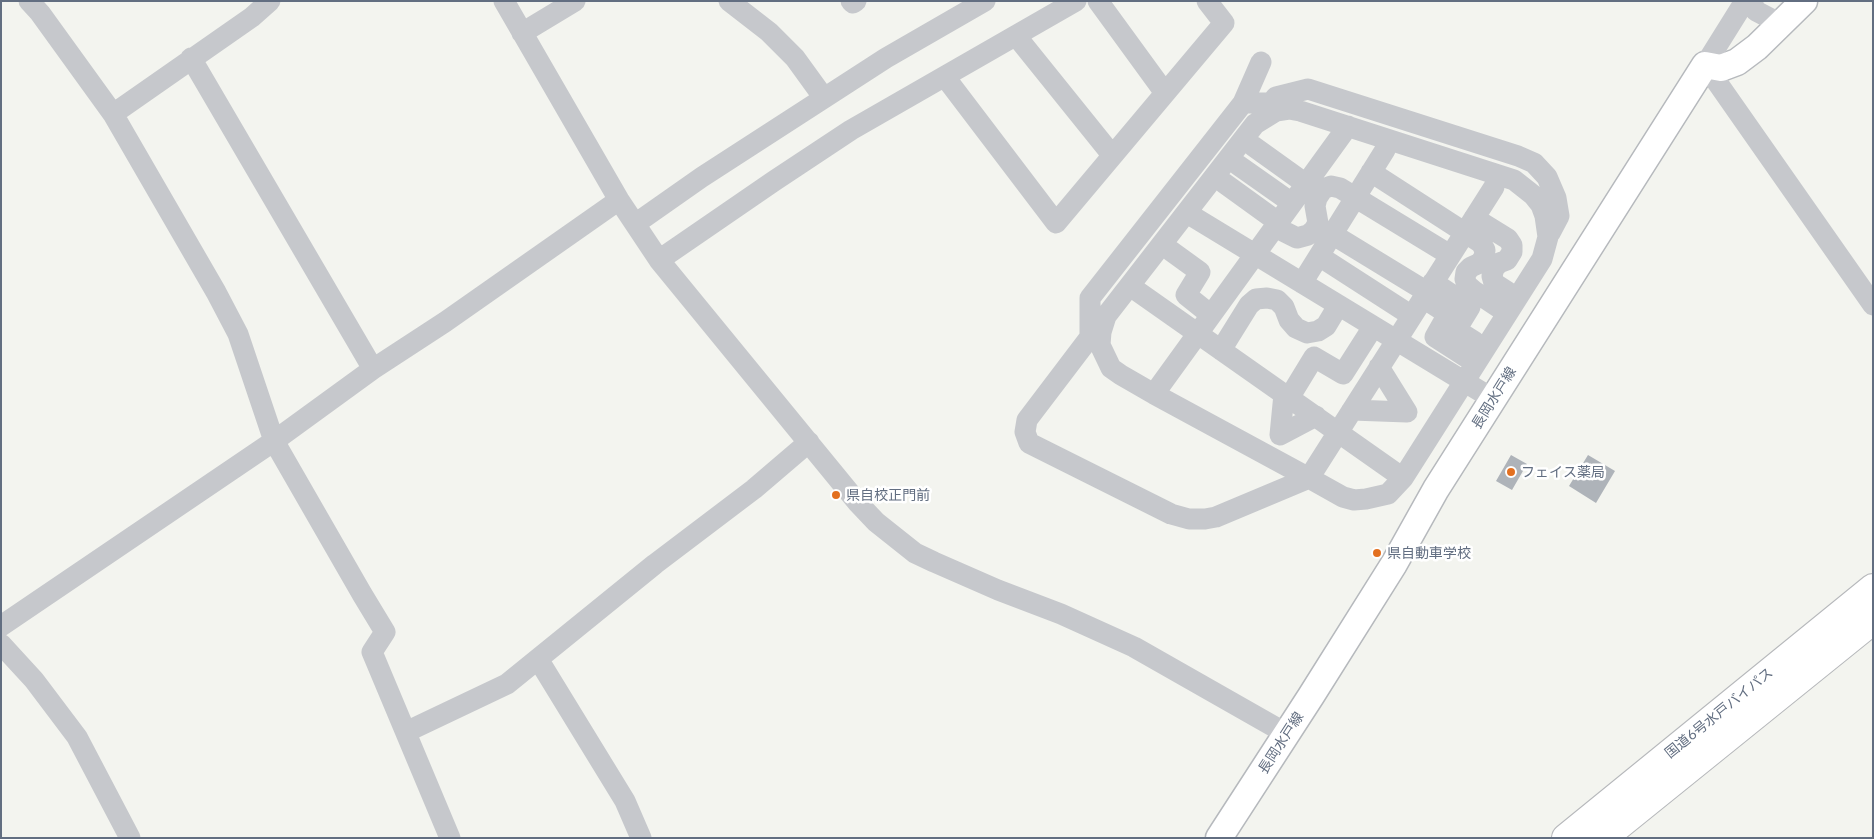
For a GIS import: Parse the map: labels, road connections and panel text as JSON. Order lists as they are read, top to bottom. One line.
{"streets":{"highway":["国道6号水戸バイパス"],"main road":["長岡水戸線"]},"places":["フェイス薬局","県自校正門前","県自動車学校"]}
